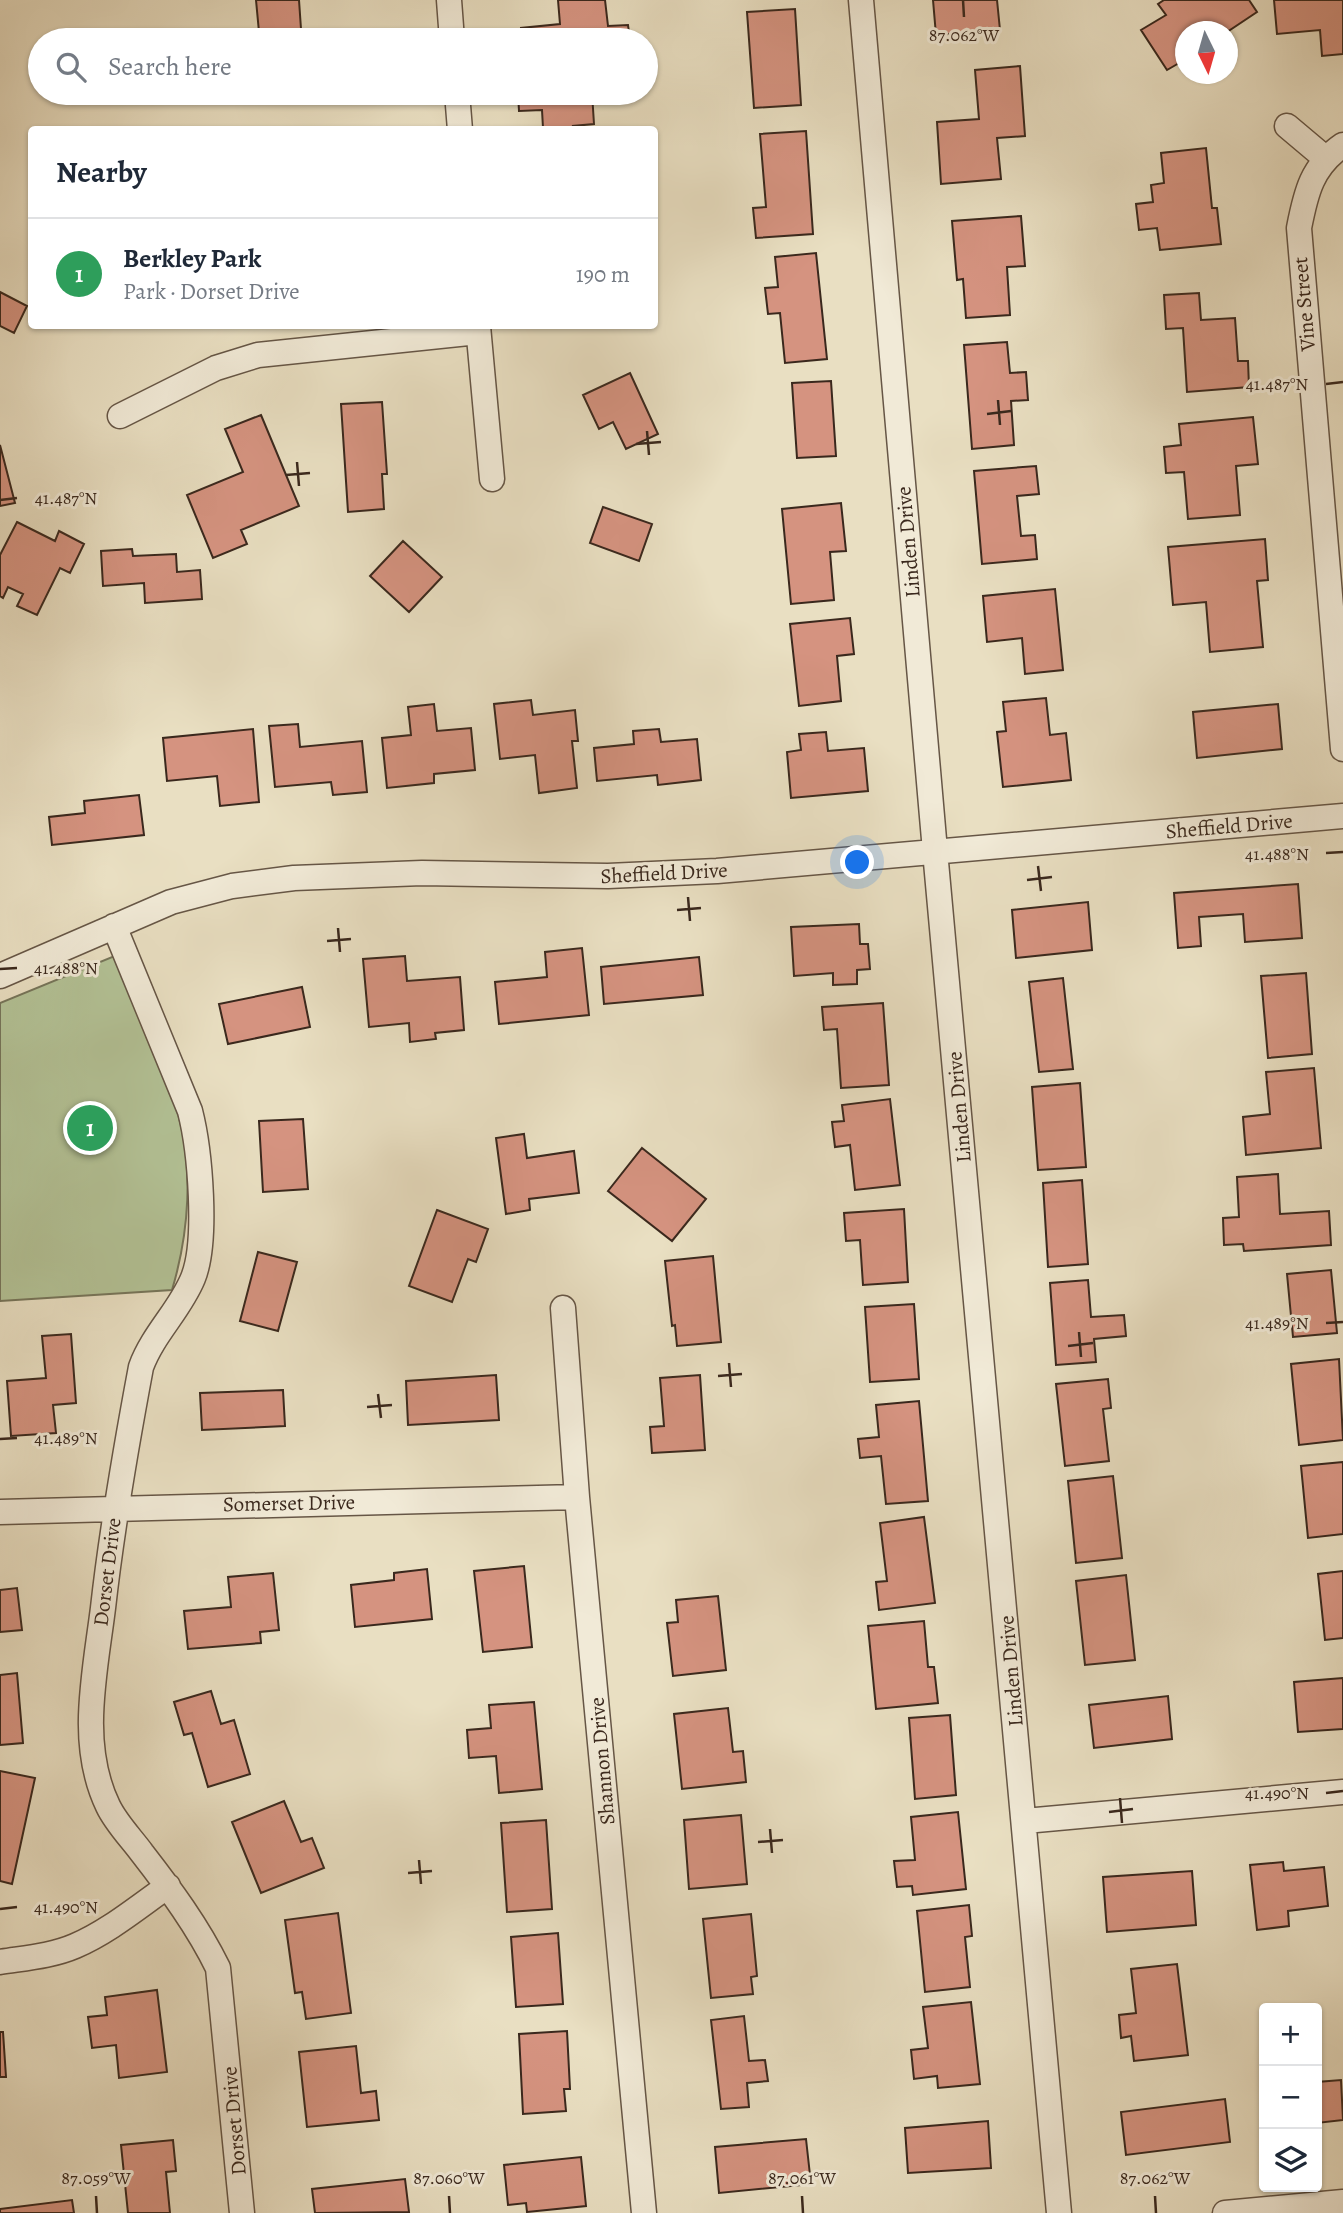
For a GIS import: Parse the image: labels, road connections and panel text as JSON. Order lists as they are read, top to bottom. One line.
{"streets":{"street":["Vine Street","Linden Drive","Sheffield Drive","Somerset Drive","Dorset Drive","Shannon Drive"]},"crossings":[["Linden Drive","Sheffield Drive"],["Sheffield Drive","Dorset Drive"],["Somerset Drive","Dorset Drive"],["Somerset Drive","Shannon Drive"]],"north":"bottom","page":{"search":"Search here","heading":"Nearby","list":[{"mark":"1","name":"Berkley Park","note":"Park · Dorset Drive","value":"190 m"}],"pins":"1","map_buttons":["+","−"]},"coordinates":["87.062°W","41.487°N","41.488°N","41.489°N","41.490°N","87.059°W","87.060°W","87.061°W"]}
